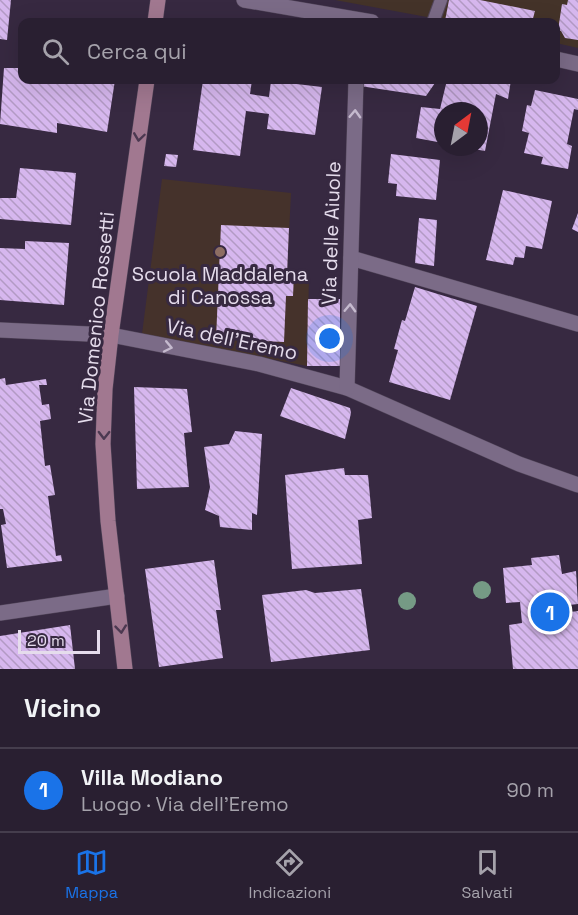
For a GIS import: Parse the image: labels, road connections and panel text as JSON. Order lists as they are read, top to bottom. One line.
{"streets":{"main road":["Via Domenico Rossetti"],"street":["Via delle Aiuole","Via dell'Eremo"]},"crossings":[["Via delle Aiuole","Via dell'Eremo"],["Via Domenico Rossetti","Via dell'Eremo"]],"one_way":["Via delle Aiuole","Via Domenico Rossetti","Via dell'Eremo"],"places":["Scuola Maddalena di Canossa"],"scale_bar":"20 m","north":"top right","page":{"search":"Cerca qui","pins":"1","scale":"20 m","heading":"Vicino","list":[{"mark":"1","name":"Villa Modiano","note":"Luogo · Via dell'Eremo","value":"90 m"}],"nav":["Mappa","Indicazioni","Salvati"]}}
